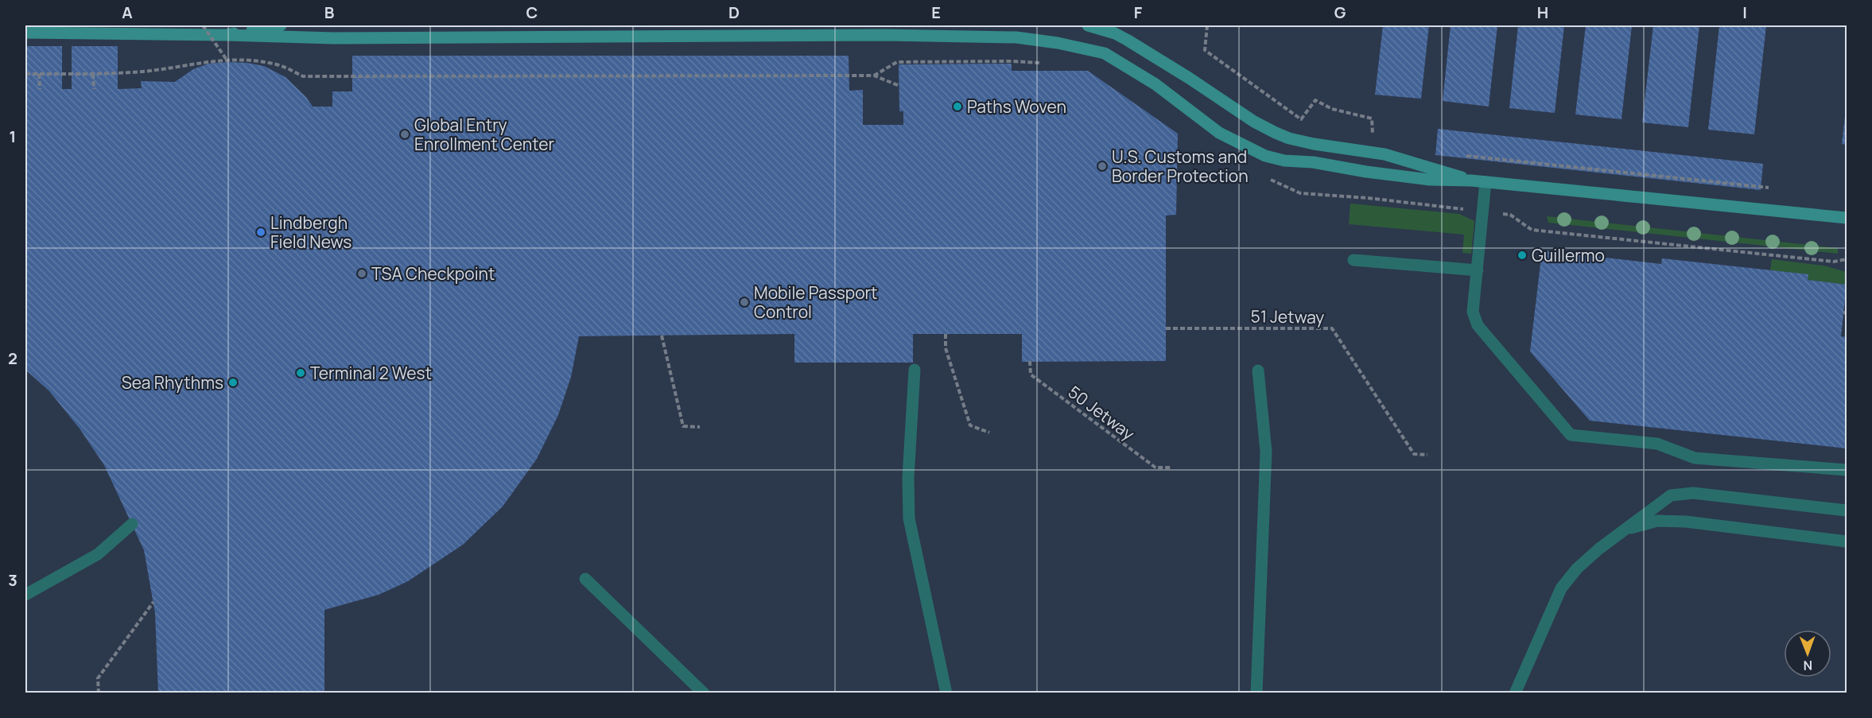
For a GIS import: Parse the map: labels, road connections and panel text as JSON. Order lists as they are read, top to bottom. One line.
{"streets":{"path":["51 Jetway","50 Jetway"]},"places":["Paths Woven","Global Entry Enrollment Center","U.S. Customs and Border Protection","Lindbergh Field News","Guillermo","TSA Checkpoint","Mobile Passport Control","Terminal 2 West","Sea Rhythms"],"north":"bottom","grid":{"columns":["A","B","C","D","E","F","G","H","I"],"rows":["1","2","3"]}}
